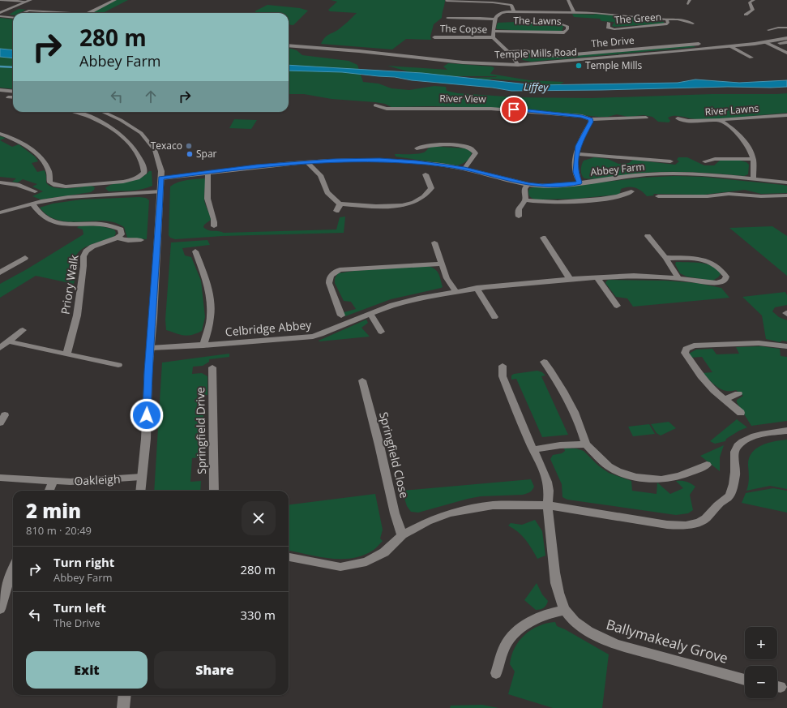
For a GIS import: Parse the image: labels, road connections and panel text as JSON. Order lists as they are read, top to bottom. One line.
{"streets":{"street":["The Green","The Lawns","The Copse","The Drive","Temple Mills Road","River View","River Lawns","Abbey Farm","Priory Walk","Celbridge Abbey","Springfield Drive","Springfield Close","Oakleigh","Ballymakealy Grove"]},"water":["Liffey"],"places":["Temple Mills","Texaco","Spar"],"page":{"turn":["280 m","Abbey Farm"],"heading":["2 min","810 m · 20:49"],"list":[{"name":"Turn right","note":"Abbey Farm","value":"280 m"},{"name":"Turn left","note":"The Drive","value":"330 m"}],"map_buttons":["+","−"],"buttons":["Exit","Share"]}}
